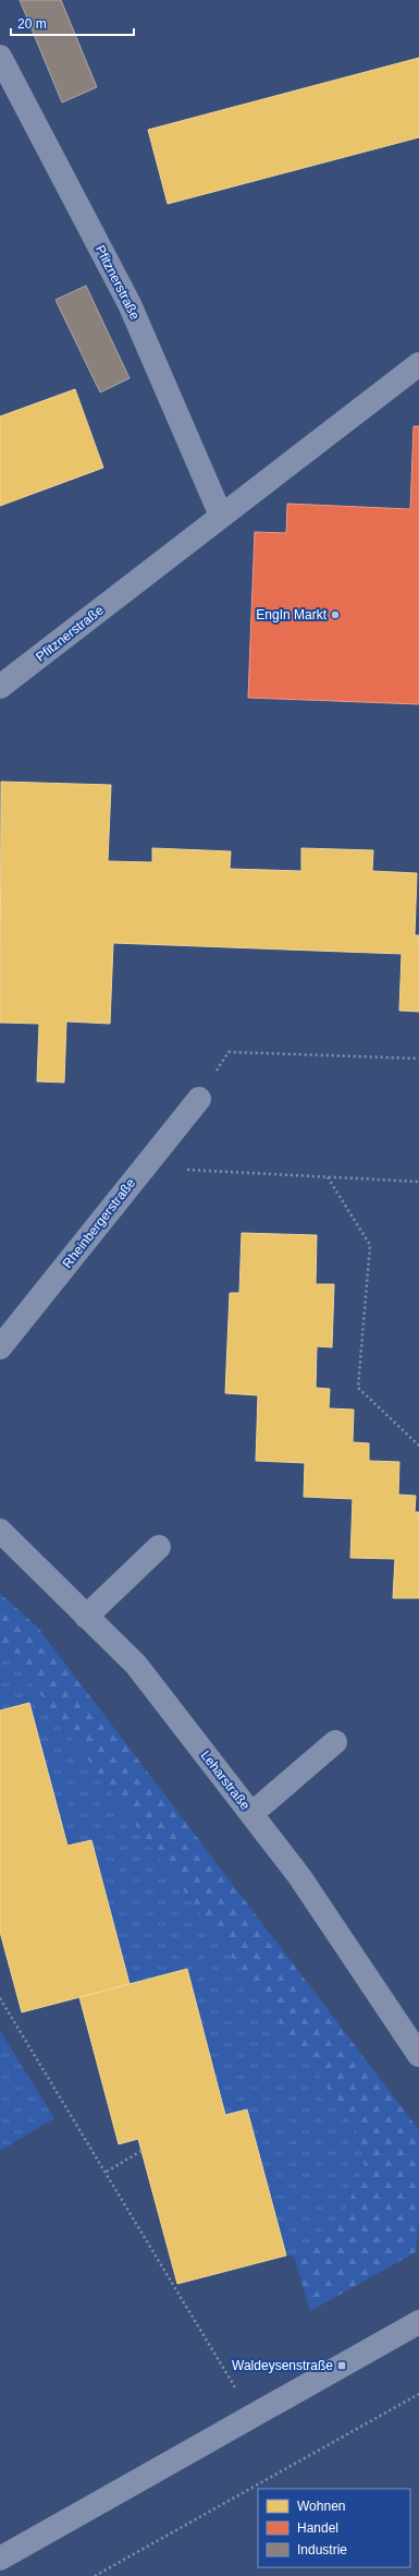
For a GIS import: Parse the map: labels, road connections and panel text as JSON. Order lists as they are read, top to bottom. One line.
{"streets":{"street":["Pfitznerstraße","Rheinbergerstraße","Leharstraße"]},"places":{"other":["EngIn Markt"],"transit":["Waldeysenstraße"]},"legend":["Wohnen","Handel","Industrie"],"scale_bar":"20 m"}
